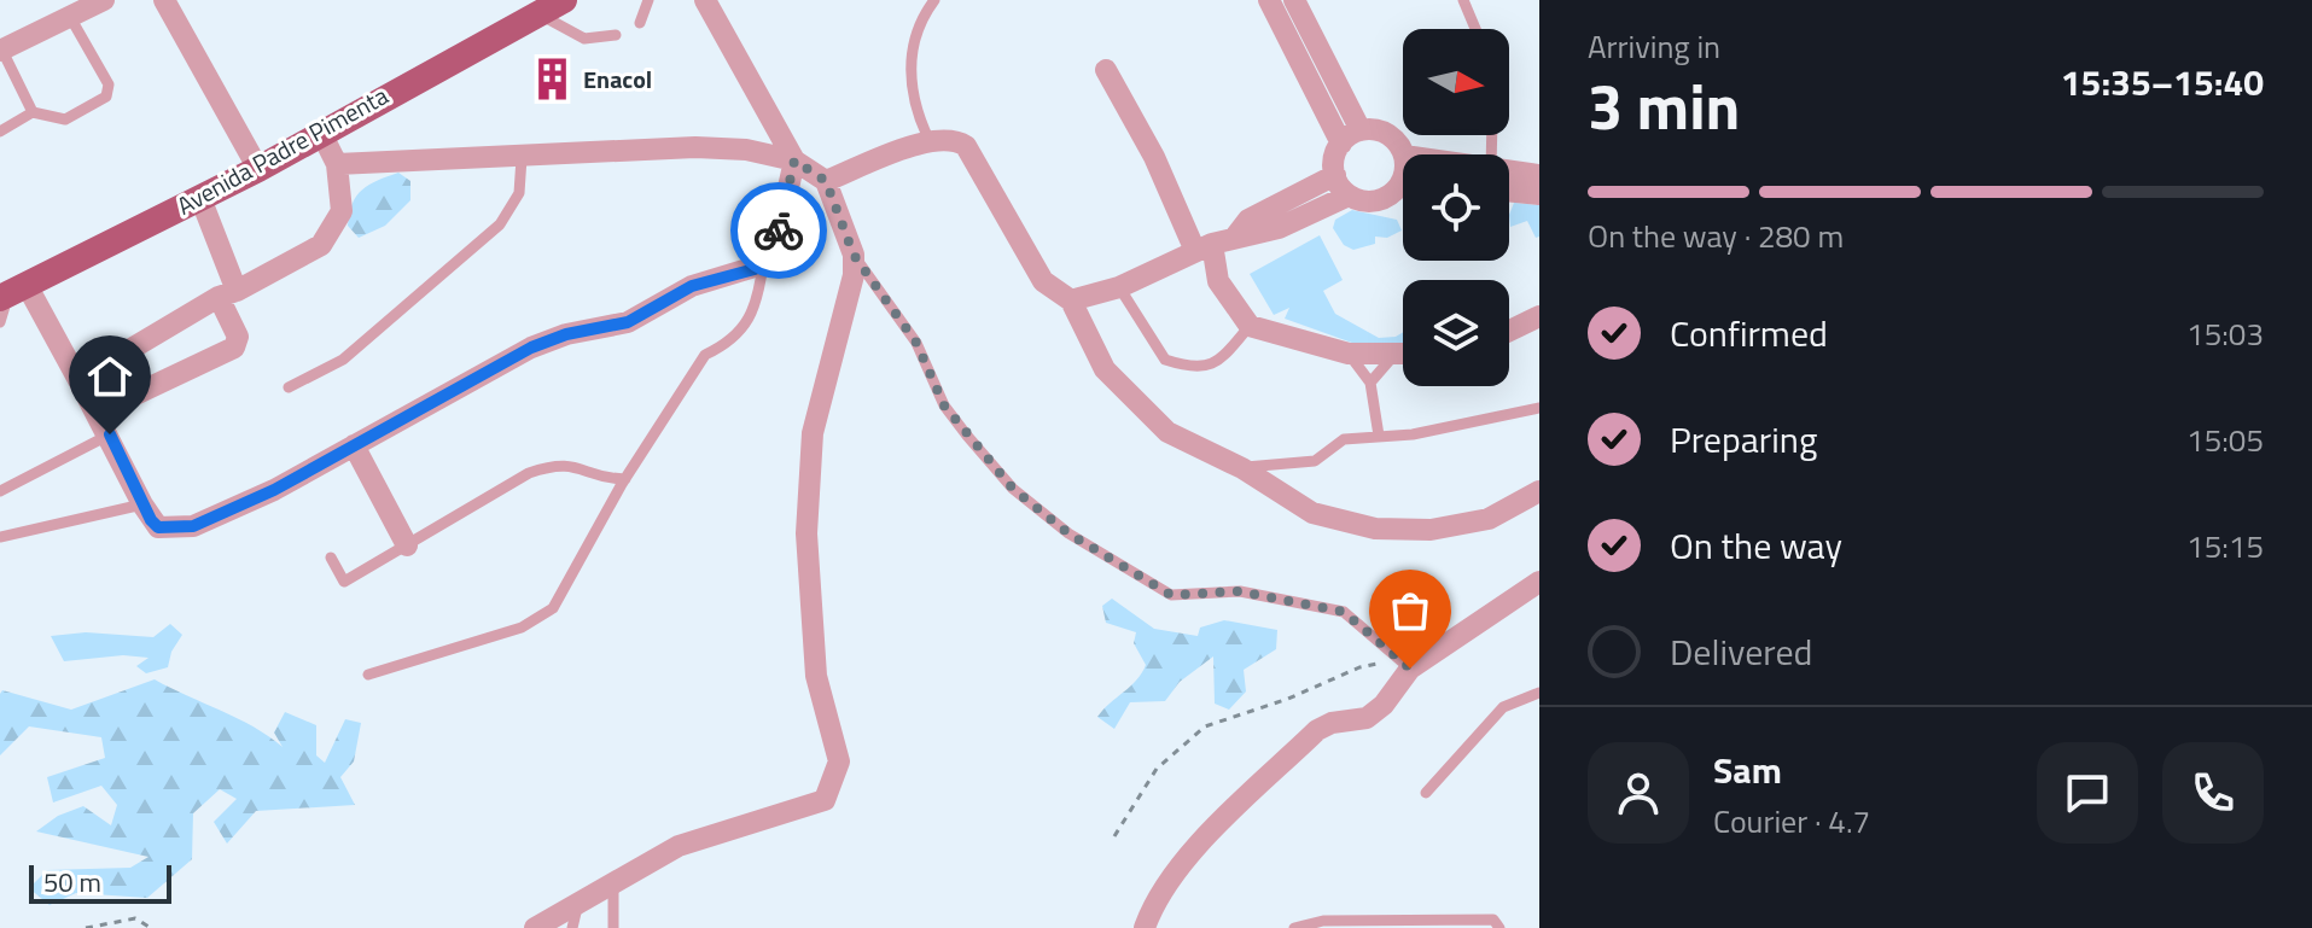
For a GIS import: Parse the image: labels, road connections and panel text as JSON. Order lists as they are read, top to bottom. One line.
{"streets":{"main road":["Avenida Padre Pimenta"]},"places":{"building":["Enacol"]},"scale_bar":"50 m","north":"right","page":{"heading":["3 min","Arriving in","15:35–15:40"],"panel":["Sam","Courier · 4.7"],"bar":"On the way · 280 m","list":[["Confirmed","15:03"],["Preparing","15:05"],["On the way","15:15"],"Delivered"],"scale":"50 m"}}
